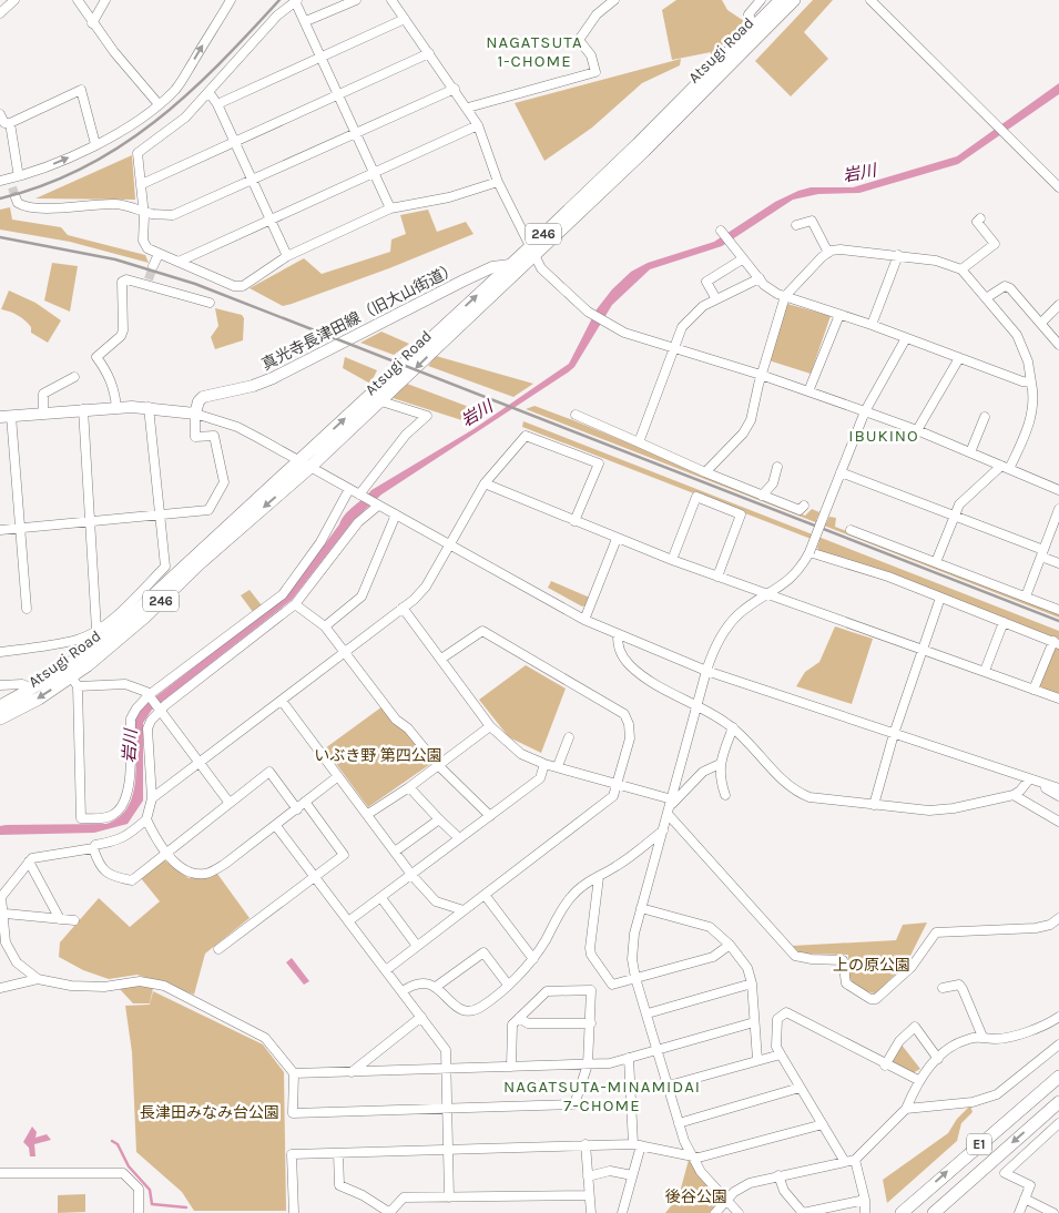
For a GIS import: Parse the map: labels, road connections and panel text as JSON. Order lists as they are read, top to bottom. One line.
{"streets":{"highway":["Atsugi Road","246","E1"],"main road":["真光寺長津田線（旧大山街道）"]},"crossings":[["Atsugi Road","真光寺長津田線（旧大山街道）"]],"districts":["NAGATSUTA 1-CHOME","IBUKINO","NAGATSUTA-MINAMIDAI 7-CHOME"],"water":["岩川"],"parks":["いぶき野 第四公園","上の原公園","長津田みなみ台公園","後谷公園"]}
